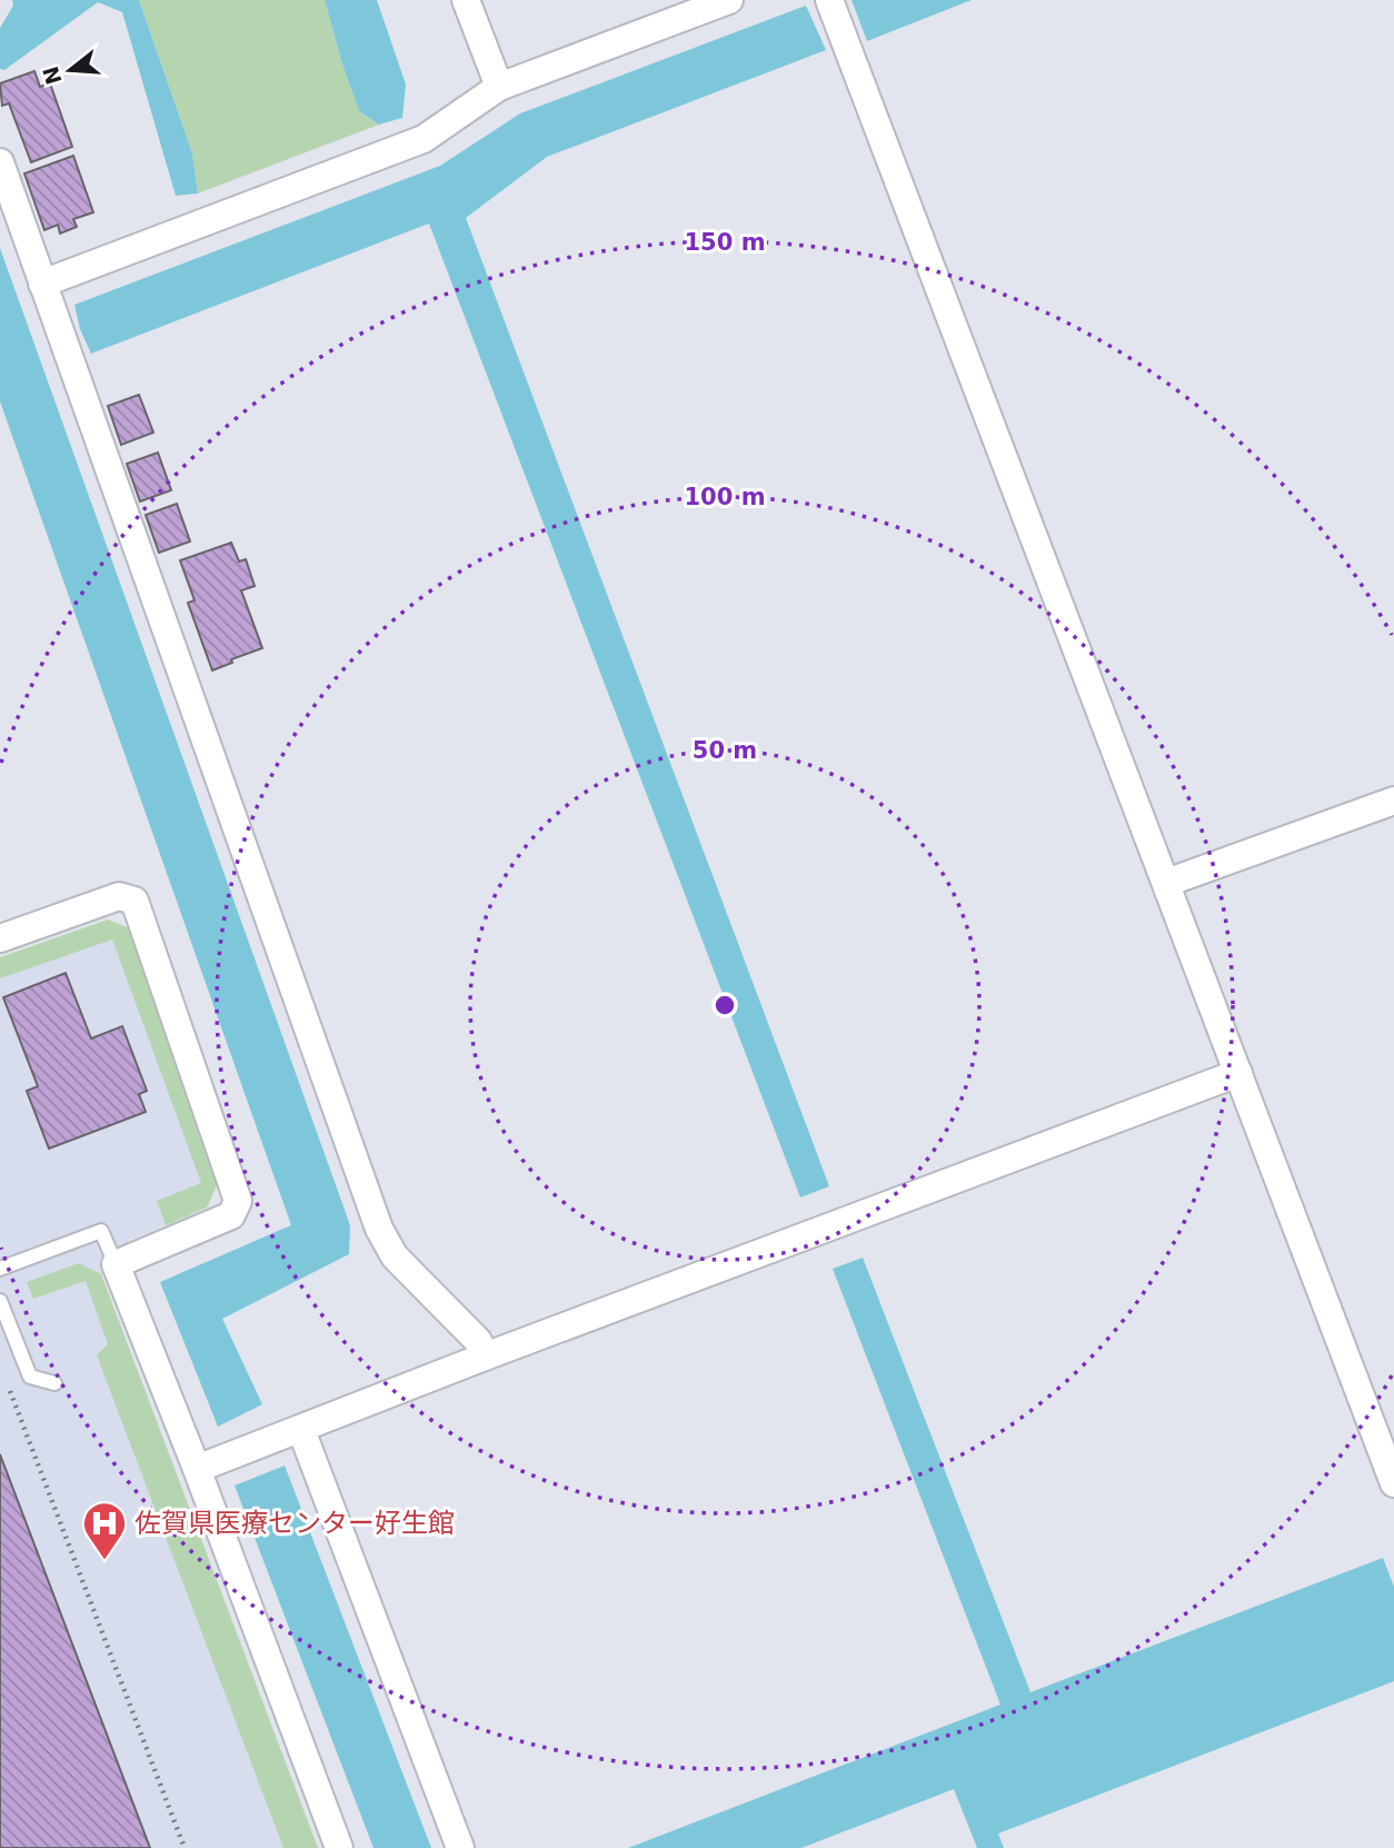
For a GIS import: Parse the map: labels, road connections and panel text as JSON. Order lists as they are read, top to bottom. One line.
{"places":{"hospital":["佐賀県医療センター好生館"]},"north":"left","rings":["150 m","100 m","50 m"]}
